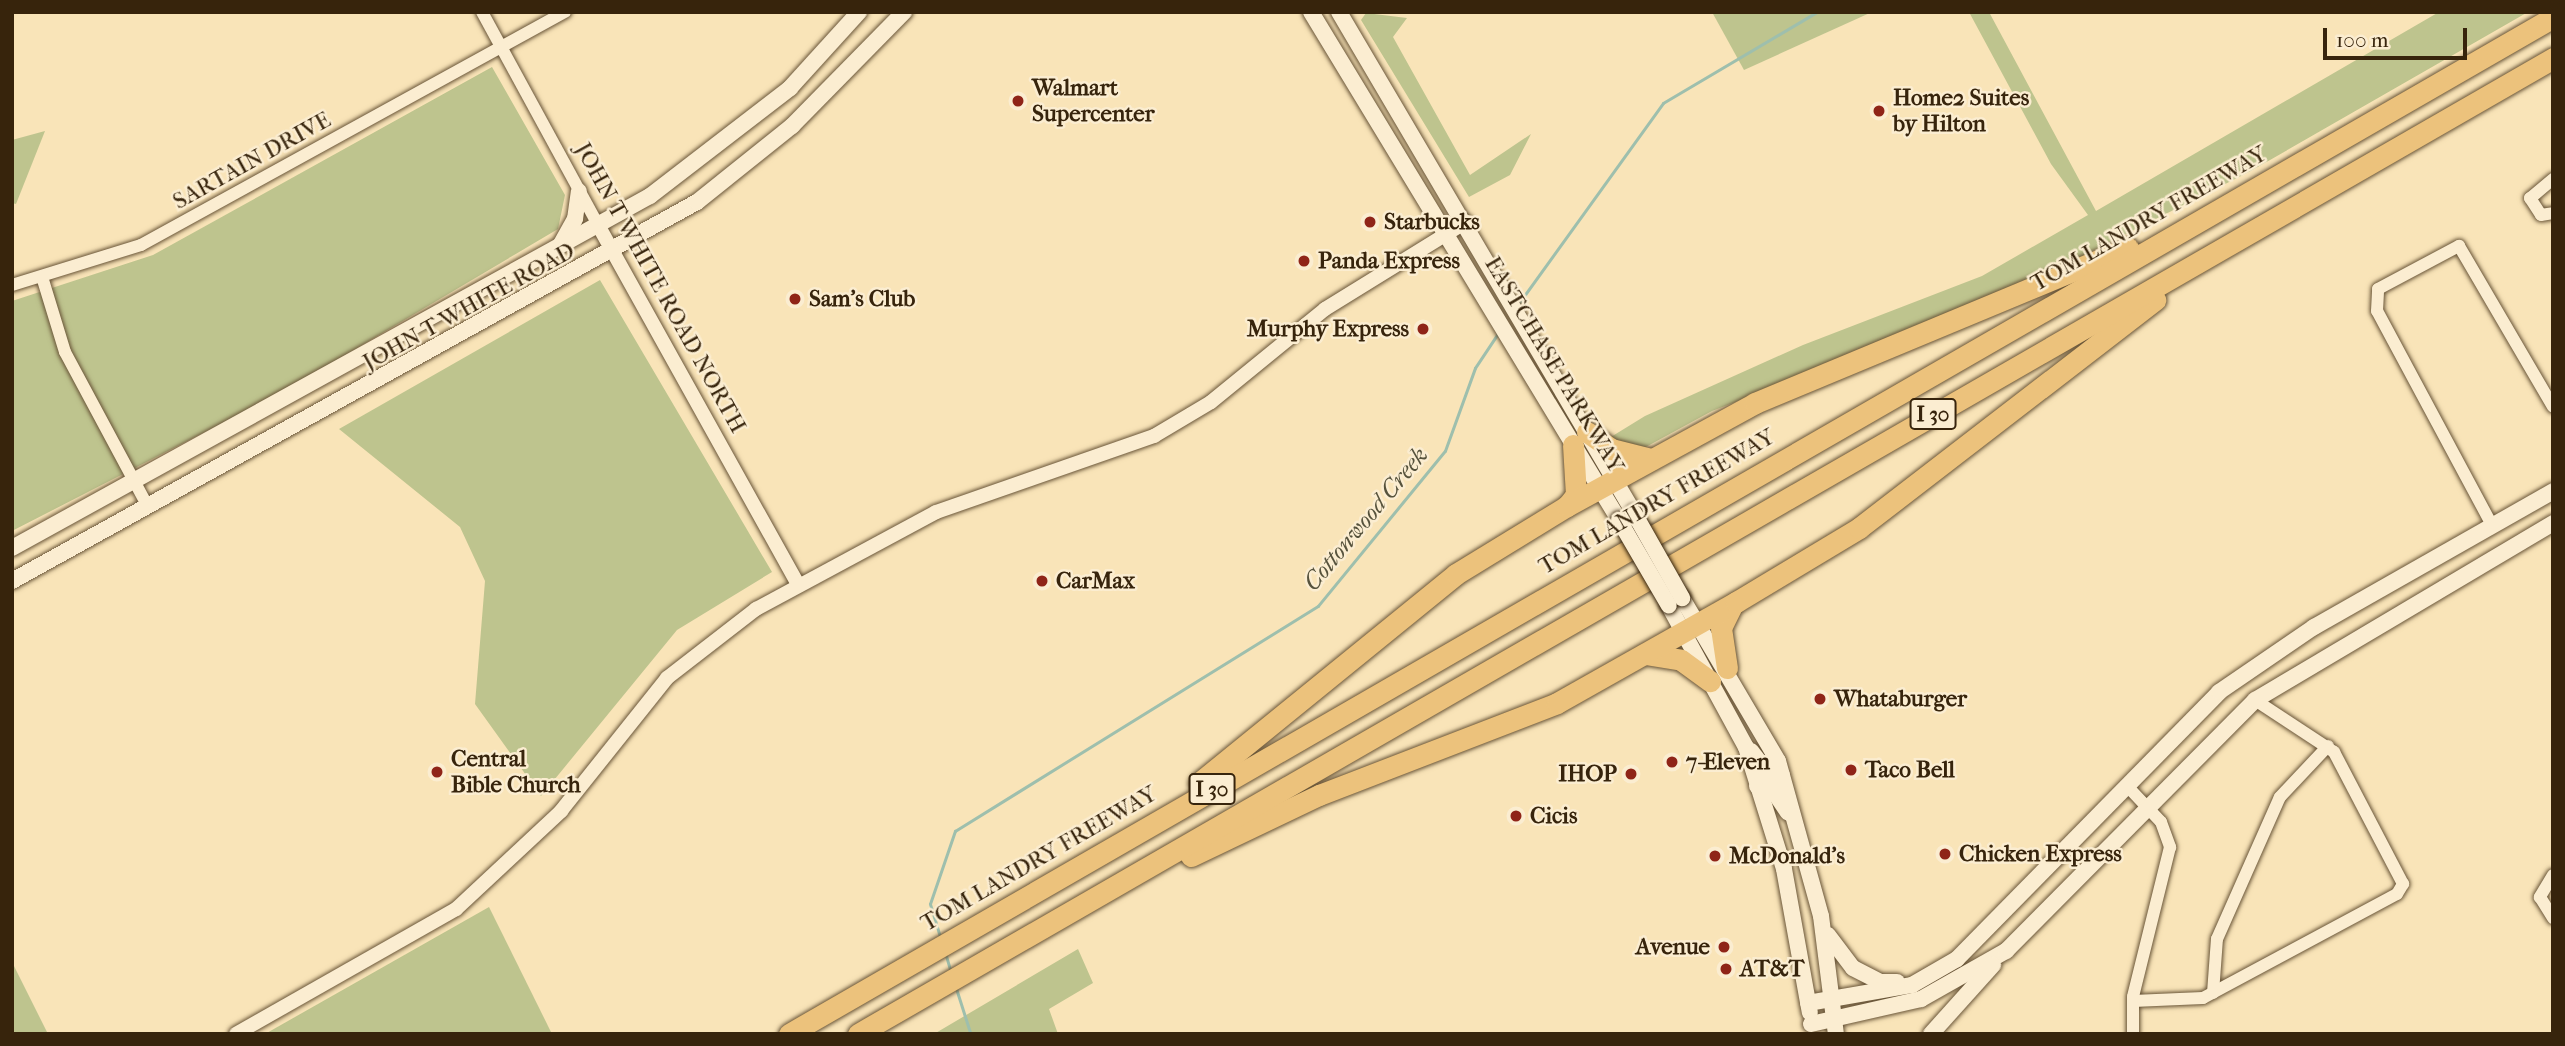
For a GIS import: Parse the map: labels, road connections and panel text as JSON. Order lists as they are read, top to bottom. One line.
{"streets":{"highway":["TOM LANDRY FREEWAY","I 30"],"main road":["JOHN T WHITE ROAD","EASTCHASE PARKWAY"],"street":["SARTAIN DRIVE","JOHN T WHITE ROAD NORTH"]},"crossings":[["SARTAIN DRIVE","JOHN T WHITE ROAD NORTH"],["JOHN T WHITE ROAD NORTH","JOHN T WHITE ROAD"]],"water":["Cottonwood Creek"],"places":["Walmart Supercenter","Home2 Suites by Hilton","Starbucks","Panda Express","Sam's Club","Murphy Express","CarMax","Whataburger","7-Eleven","Taco Bell","Central Bible Church","IHOP","Cicis","Chicken Express","McDonald's","Avenue","AT&T"],"scale_bar":"100 m"}
